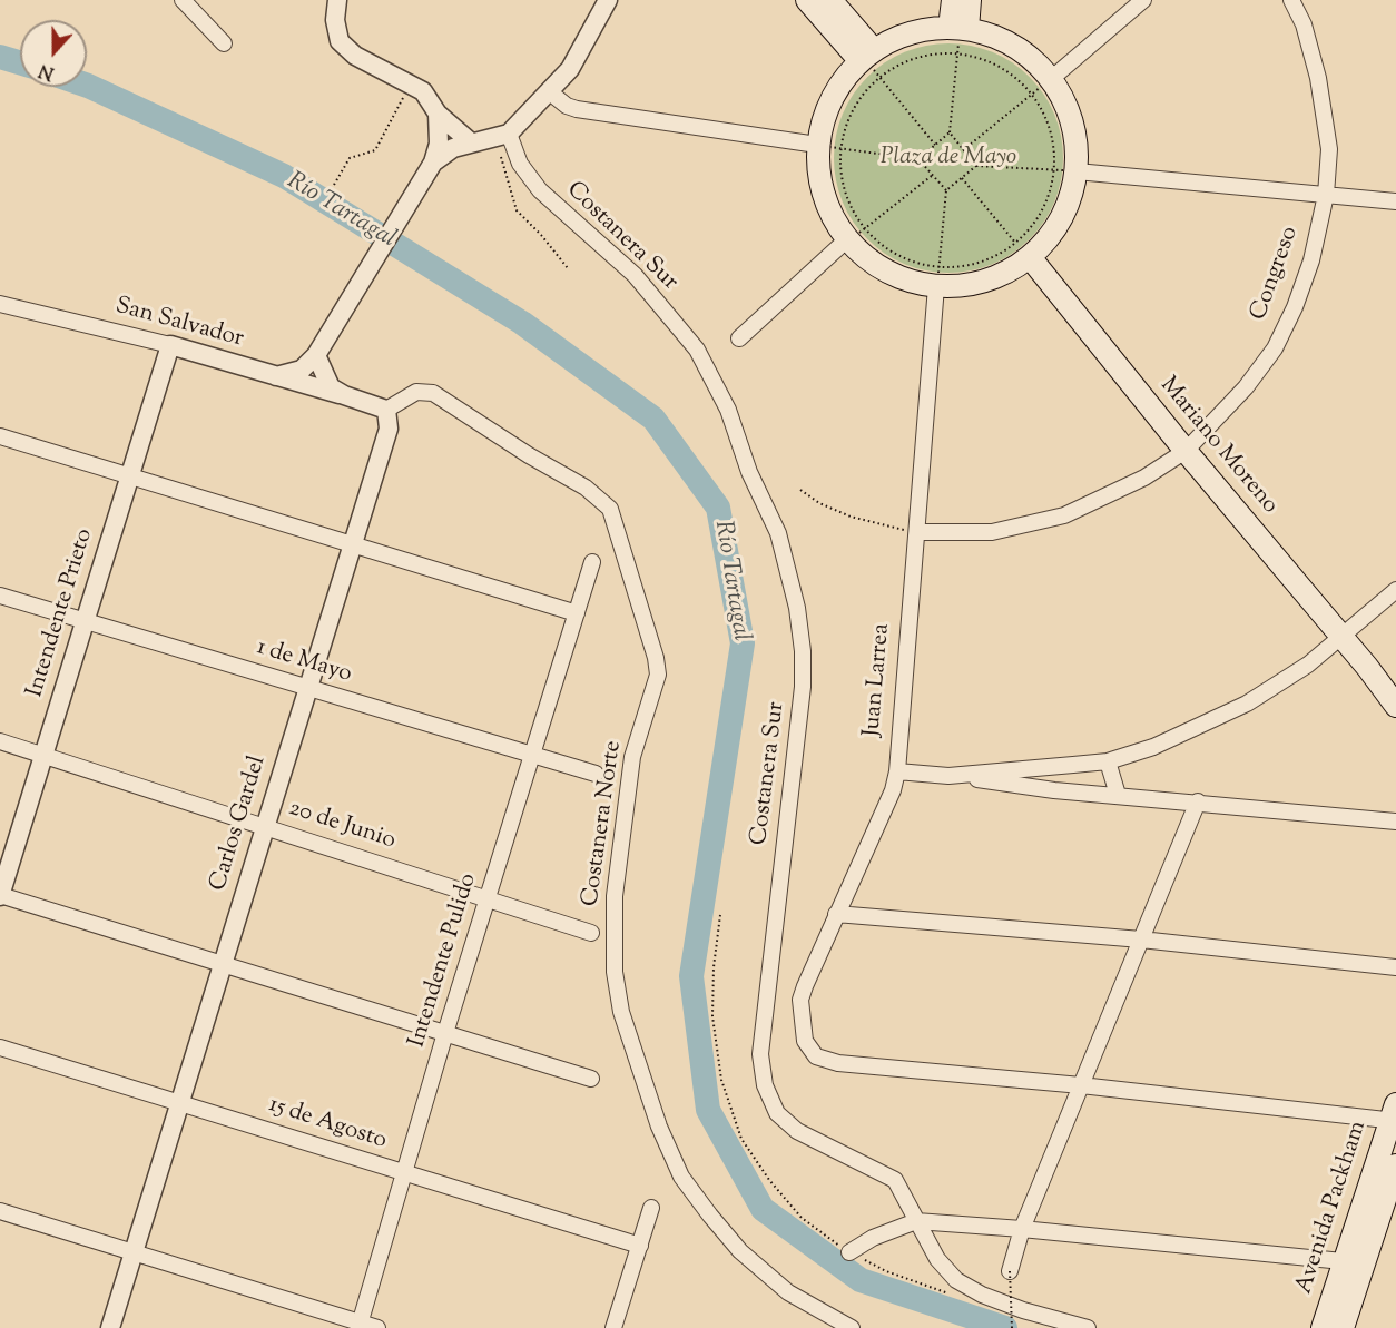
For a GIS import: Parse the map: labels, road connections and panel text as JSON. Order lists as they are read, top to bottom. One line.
{"streets":{"main road":["Mariano Moreno","Avenida Packham"],"street":["Costanera Sur","Congreso","San Salvador","Intendente Prieto","1 de Mayo","Juan Larrea","Carlos Gardel","Costanera Norte","20 de Junio","Intendente Pulido","15 de Agosto"]},"crossings":[["Congreso","Mariano Moreno"],["Congreso","Juan Larrea"],["San Salvador","Intendente Prieto"],["San Salvador","Carlos Gardel"],["San Salvador","Costanera Norte"],["Intendente Prieto","1 de Mayo"],["Intendente Prieto","20 de Junio"],["1 de Mayo","Carlos Gardel"],["1 de Mayo","Intendente Pulido"],["Carlos Gardel","Costanera Norte"],["Carlos Gardel","20 de Junio"],["Carlos Gardel","15 de Agosto"],["20 de Junio","Intendente Pulido"],["Intendente Pulido","15 de Agosto"]],"water":["Río Tartagal"],"parks":["Plaza de Mayo"],"north":"bottom"}
